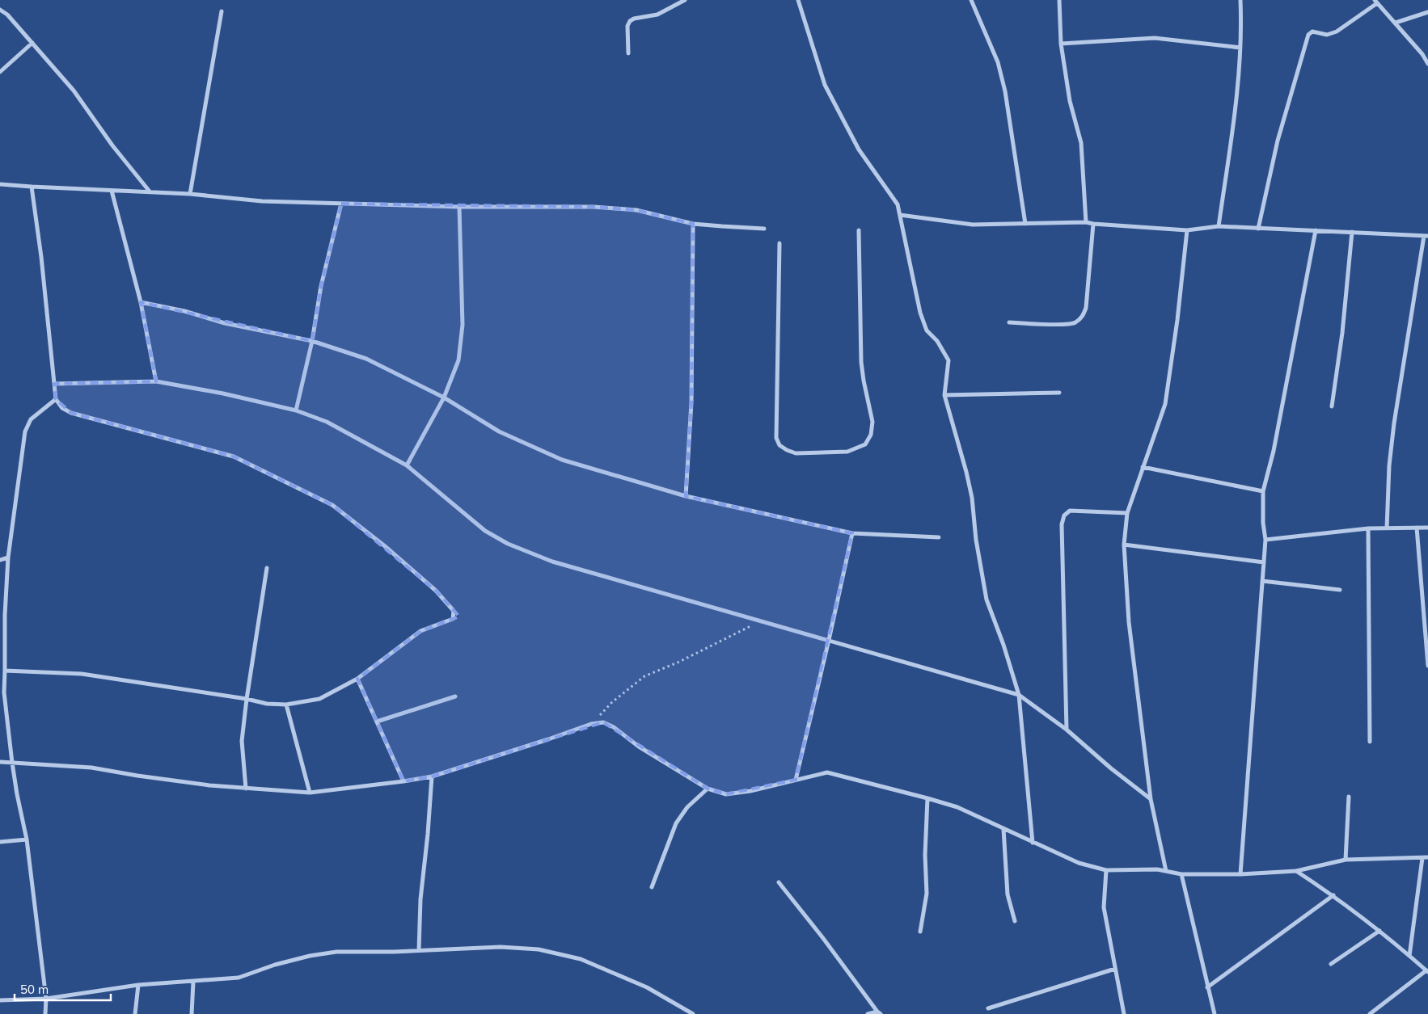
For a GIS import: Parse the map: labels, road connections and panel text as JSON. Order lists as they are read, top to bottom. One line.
{"scale_bar":"50 m"}
